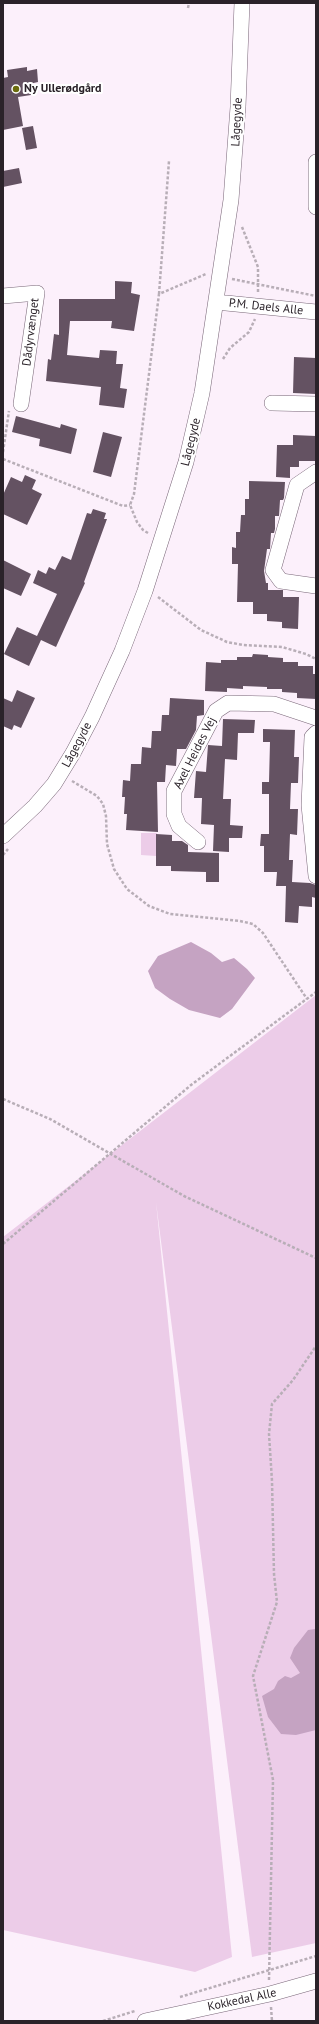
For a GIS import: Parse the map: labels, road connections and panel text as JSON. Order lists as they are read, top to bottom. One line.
{"streets":{"street":["Lågegyde","P.M. Daels Alle","Dådyrvænget","Axel Heides Vej","Kokkedal Alle"]},"crossings":[["Lågegyde","P.M. Daels Alle"]],"places":["Ny Ullerødgård"]}
